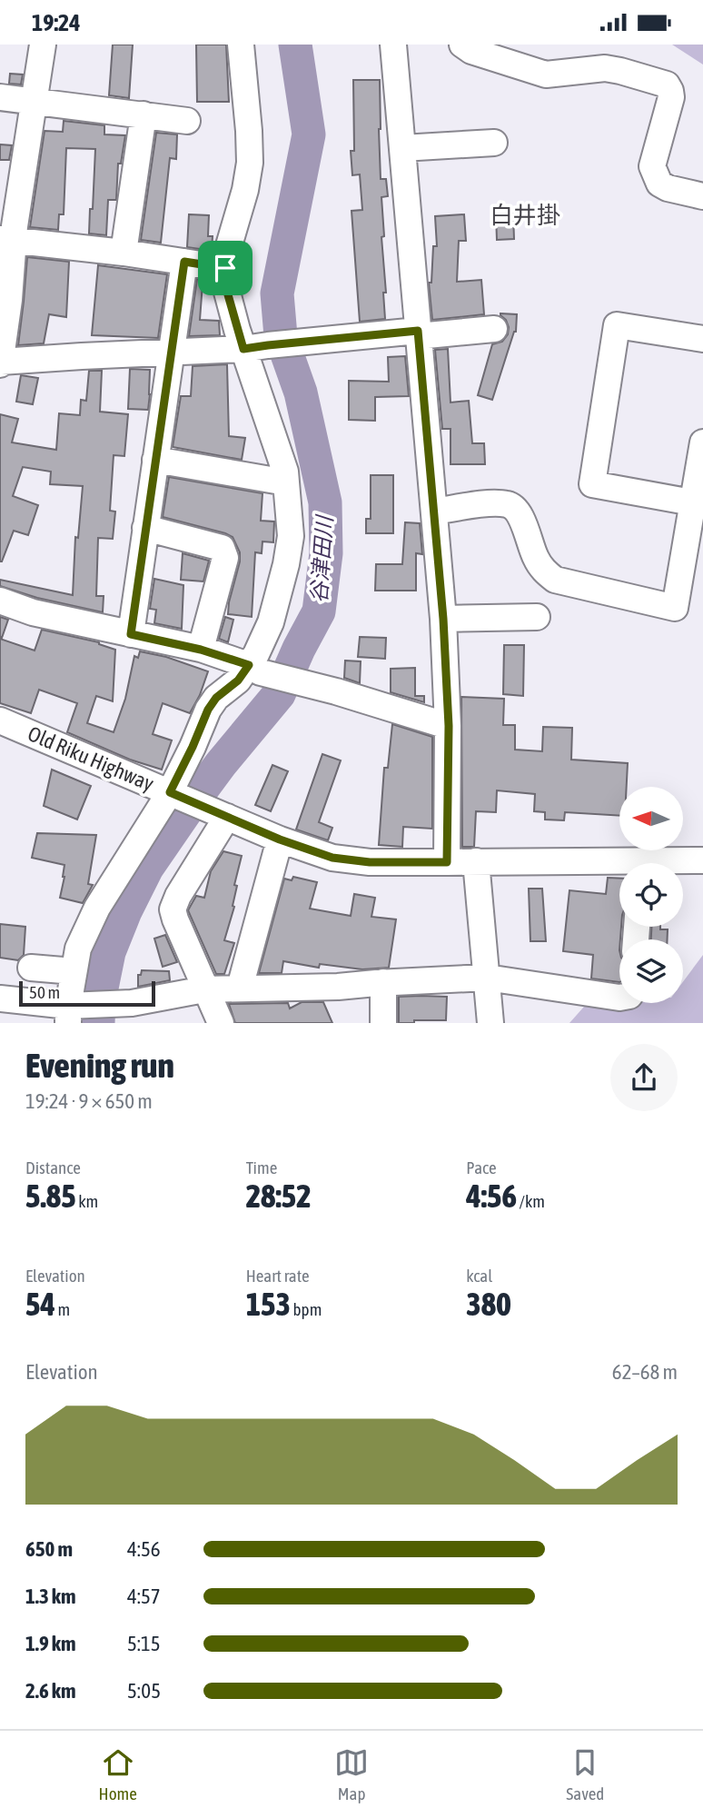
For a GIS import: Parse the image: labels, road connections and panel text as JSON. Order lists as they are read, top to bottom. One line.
{"streets":{"street":["Old Riku Highway"]},"districts":["白井掛"],"water":["谷津田川"],"scale_bar":"50 m","north":"left","page":{"status":"19:24","scale":"50 m","heading":["Evening run","19:24 · 9 × 650 m"],"stats":[["Distance","5.85 km"],["Time","28:52"],["Pace","4:56 /km"],["Elevation","54 m"],["Heart rate","153 bpm"],["kcal","380"]],"chart":["Elevation","62–68 m"],"list":[{"name":"650 m","note":"4:56"},{"name":"1.3 km","note":"4:57"},{"name":"1.9 km","note":"5:15"},{"name":"2.6 km","note":"5:05"}],"tabs":["Home","Map","Saved"]}}
